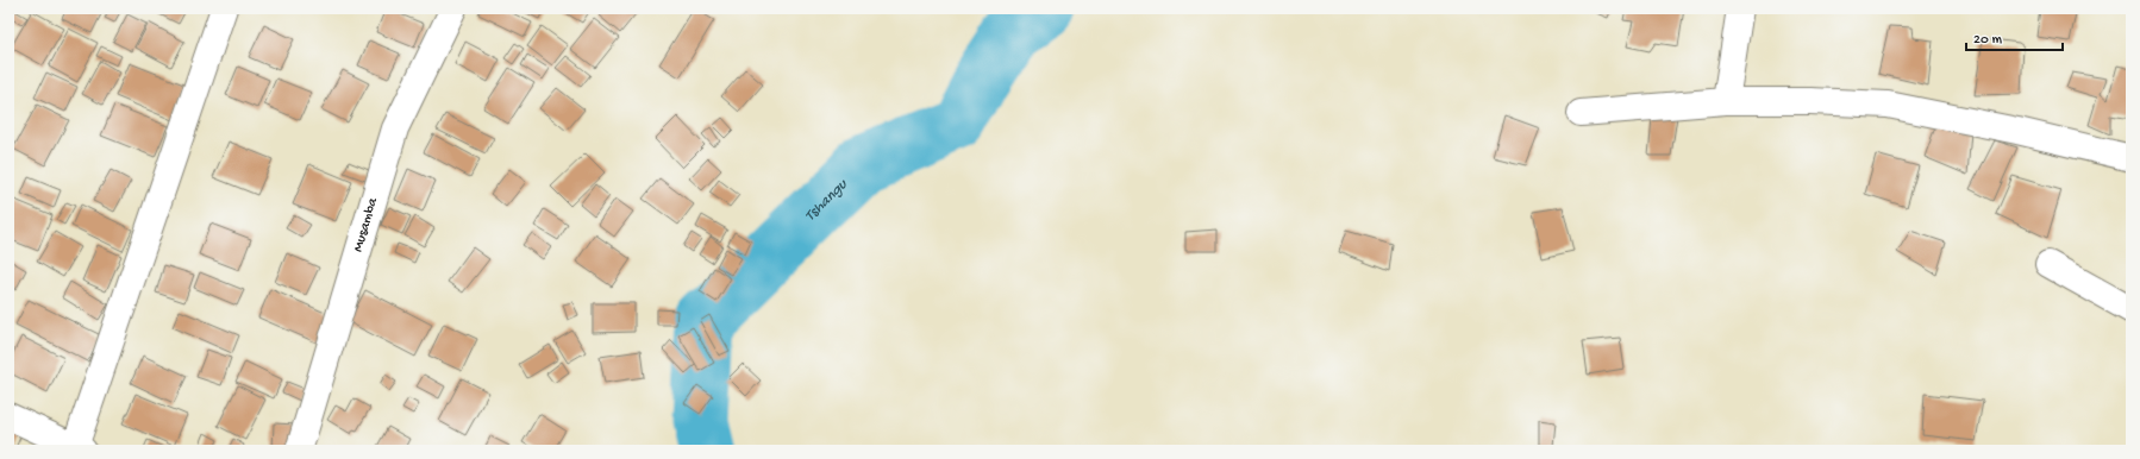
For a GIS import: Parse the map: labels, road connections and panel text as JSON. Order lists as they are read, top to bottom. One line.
{"streets":{"street":["Musamba"]},"water":["Tshangu"],"scale_bar":"20 m"}
